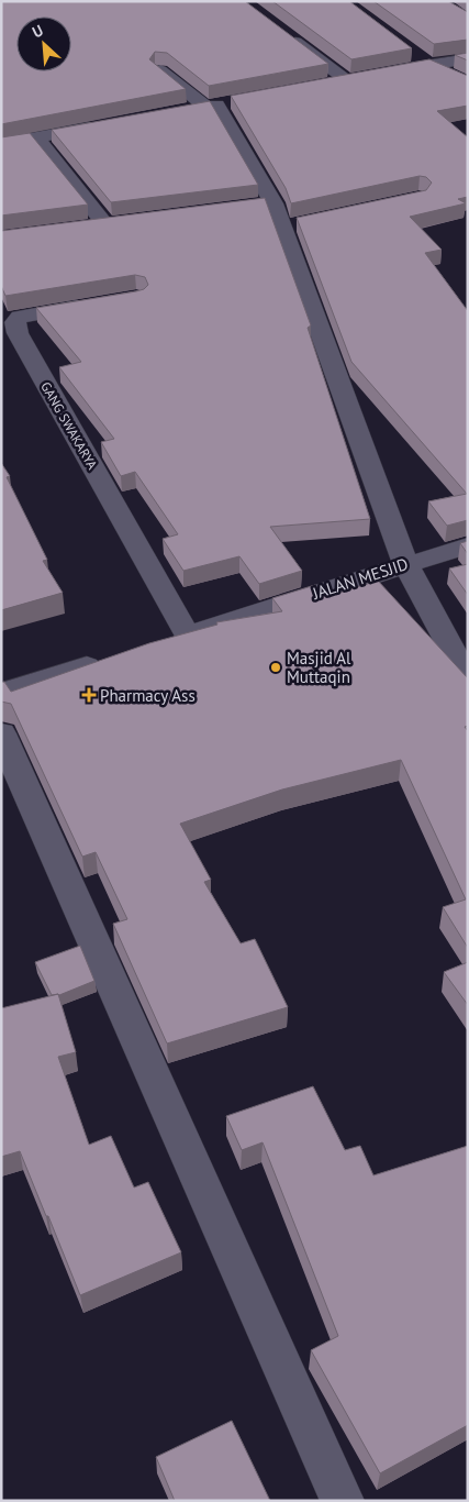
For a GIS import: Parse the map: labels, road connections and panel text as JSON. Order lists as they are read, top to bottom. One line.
{"streets":{"street":["GANG SWAKARYA","JALAN MESJID"]},"crossings":[["GANG SWAKARYA","JALAN MESJID"]],"places":{"other":["Masjid Al Muttaqin"],"health":["Pharmacy Ass"]},"north":"top left"}
